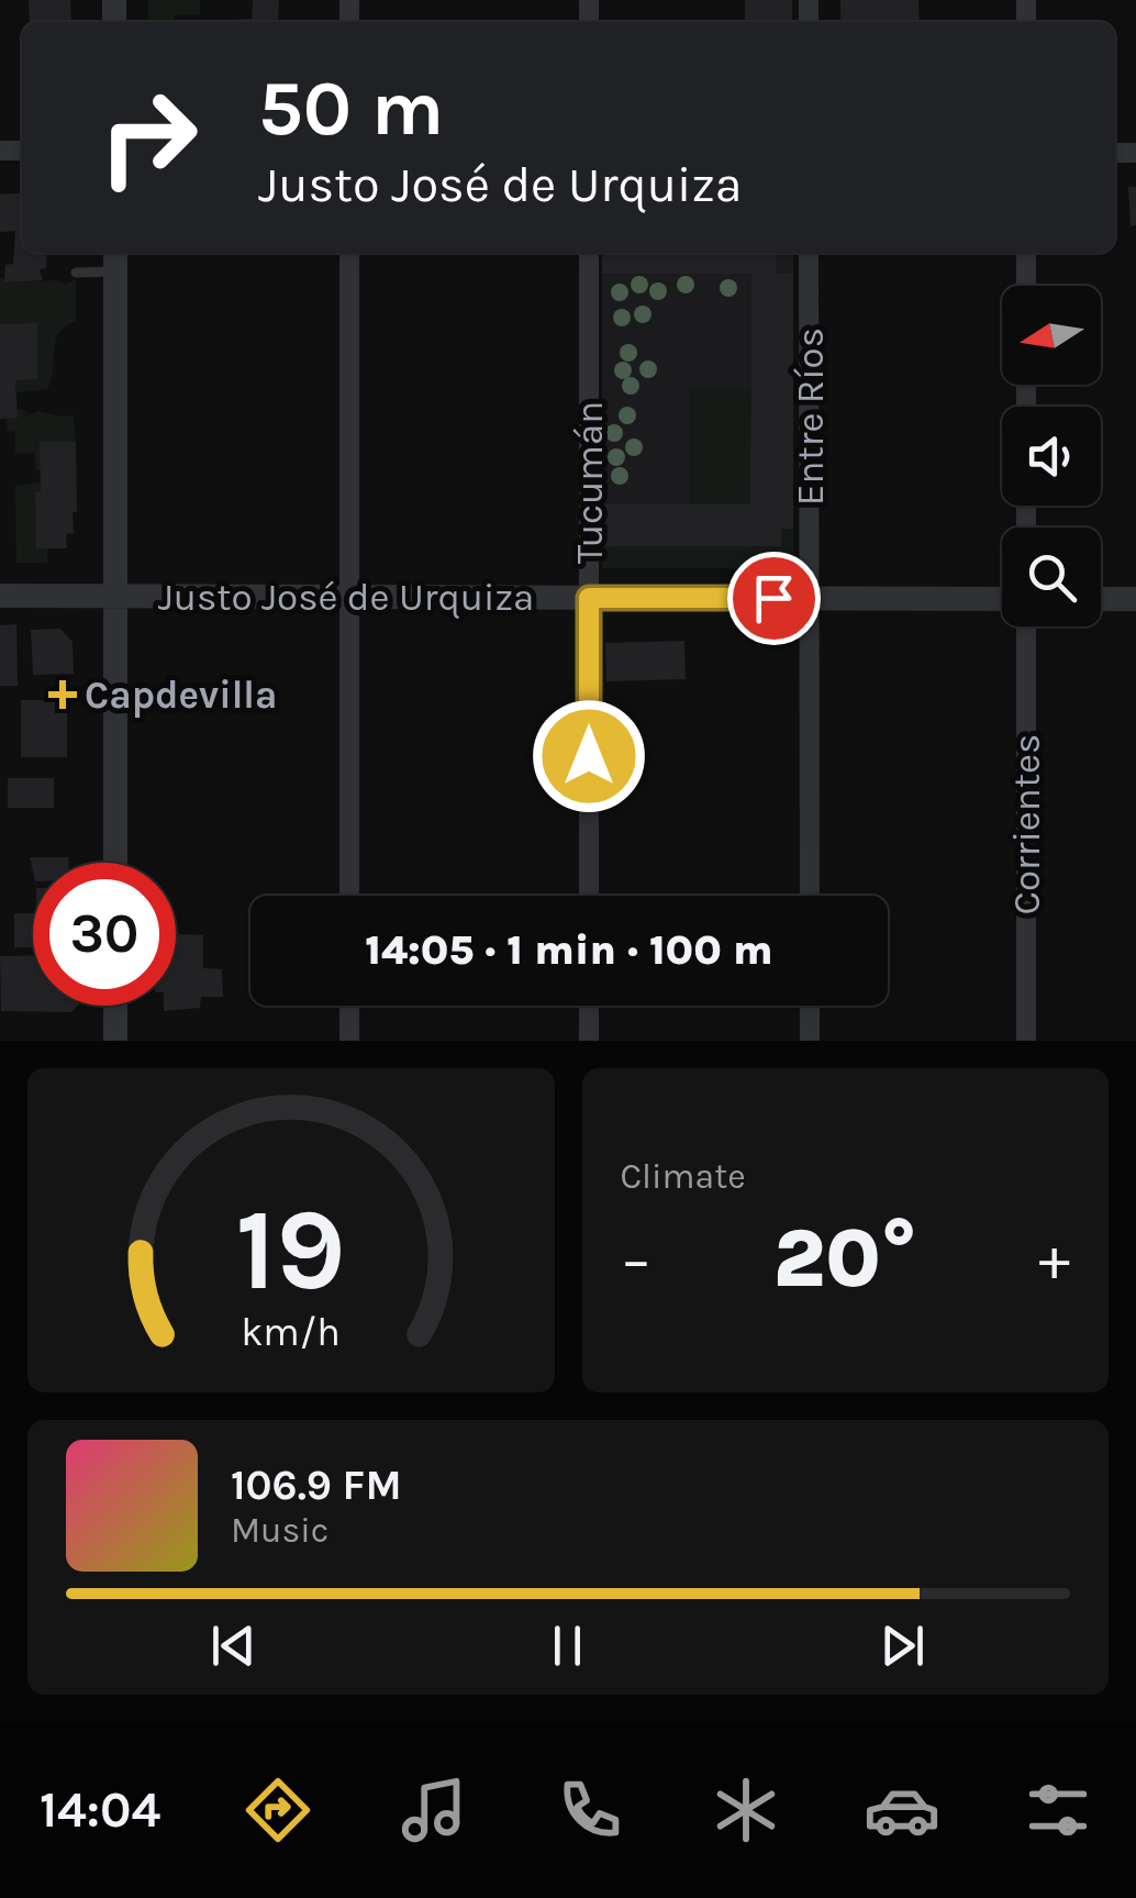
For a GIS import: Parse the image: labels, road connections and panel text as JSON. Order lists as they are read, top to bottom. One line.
{"streets":{"street":["Entre Ríos","Tucumán","Justo José de Urquiza","Corrientes"]},"crossings":[["Entre Ríos","Justo José de Urquiza"],["Tucumán","Justo José de Urquiza"]],"places":{"health":["Capdevilla"]},"north":"left","page":{"turn":["50 m","Justo José de Urquiza"],"limit":"30","trip":"14:05 · 1 min · 100 m","tile":"Climate","heat":["−","20°","+"],"song":["106.9 FM","Music"],"tabs":"14:04","gauge":["19","km/h"]}}
